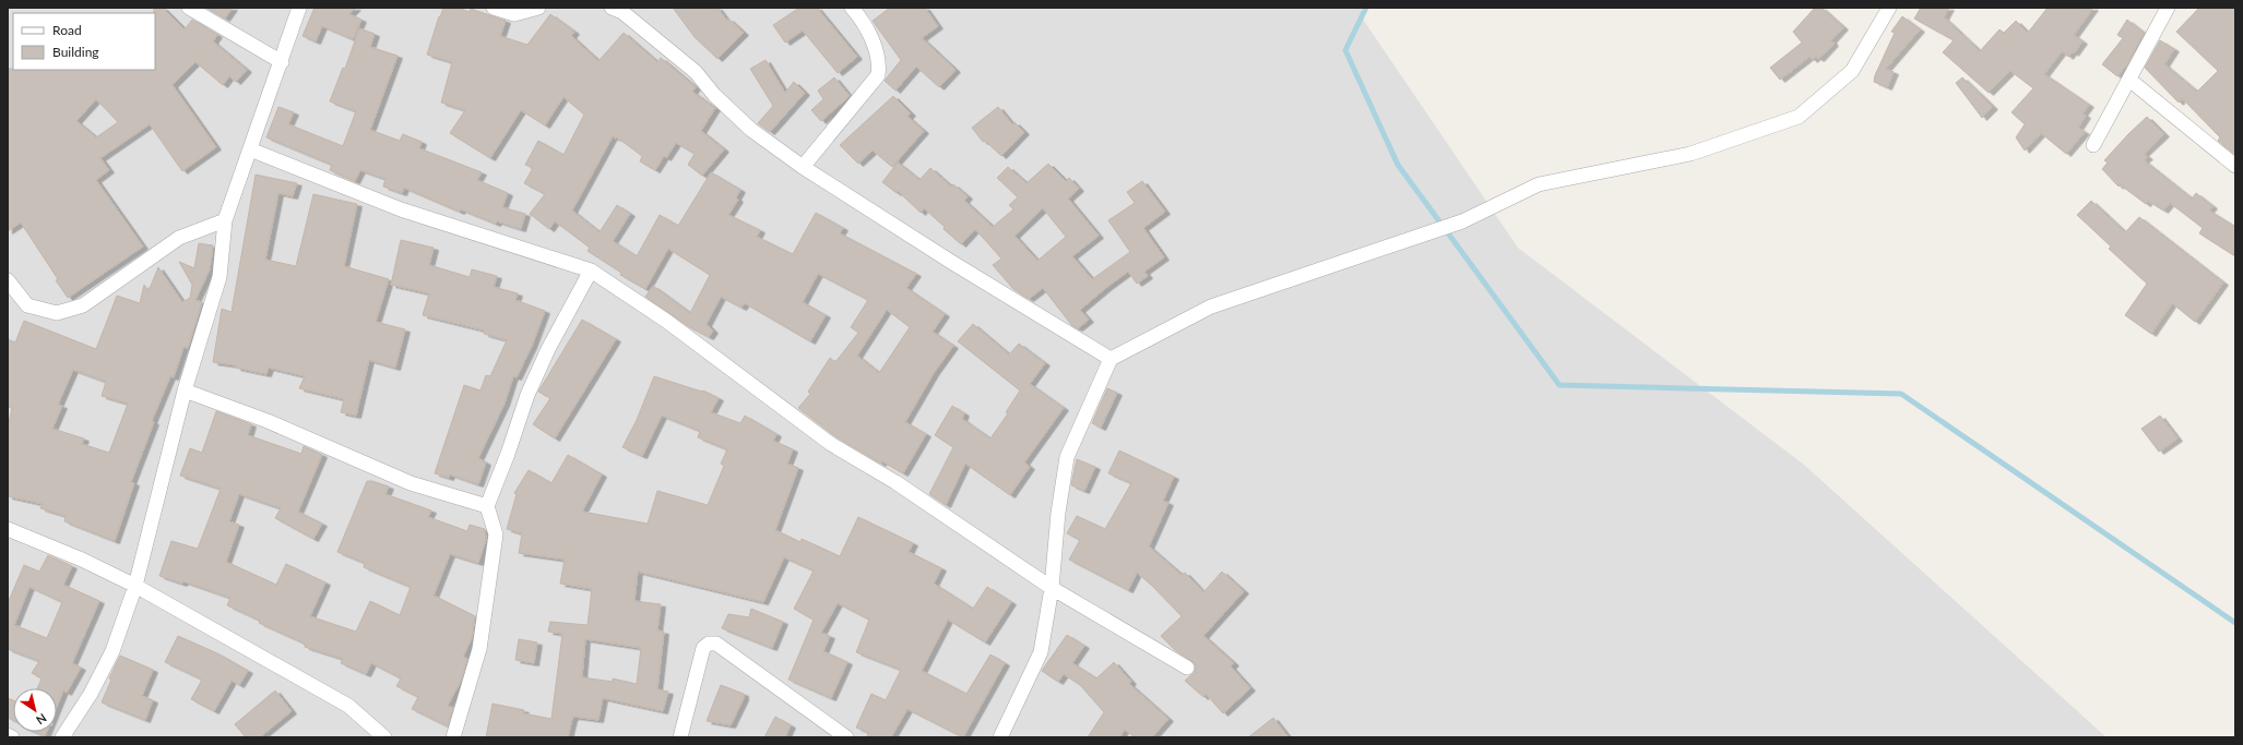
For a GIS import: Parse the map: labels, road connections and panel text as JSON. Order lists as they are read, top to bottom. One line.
{"legend":["Road","Building"],"north":"bottom right"}
